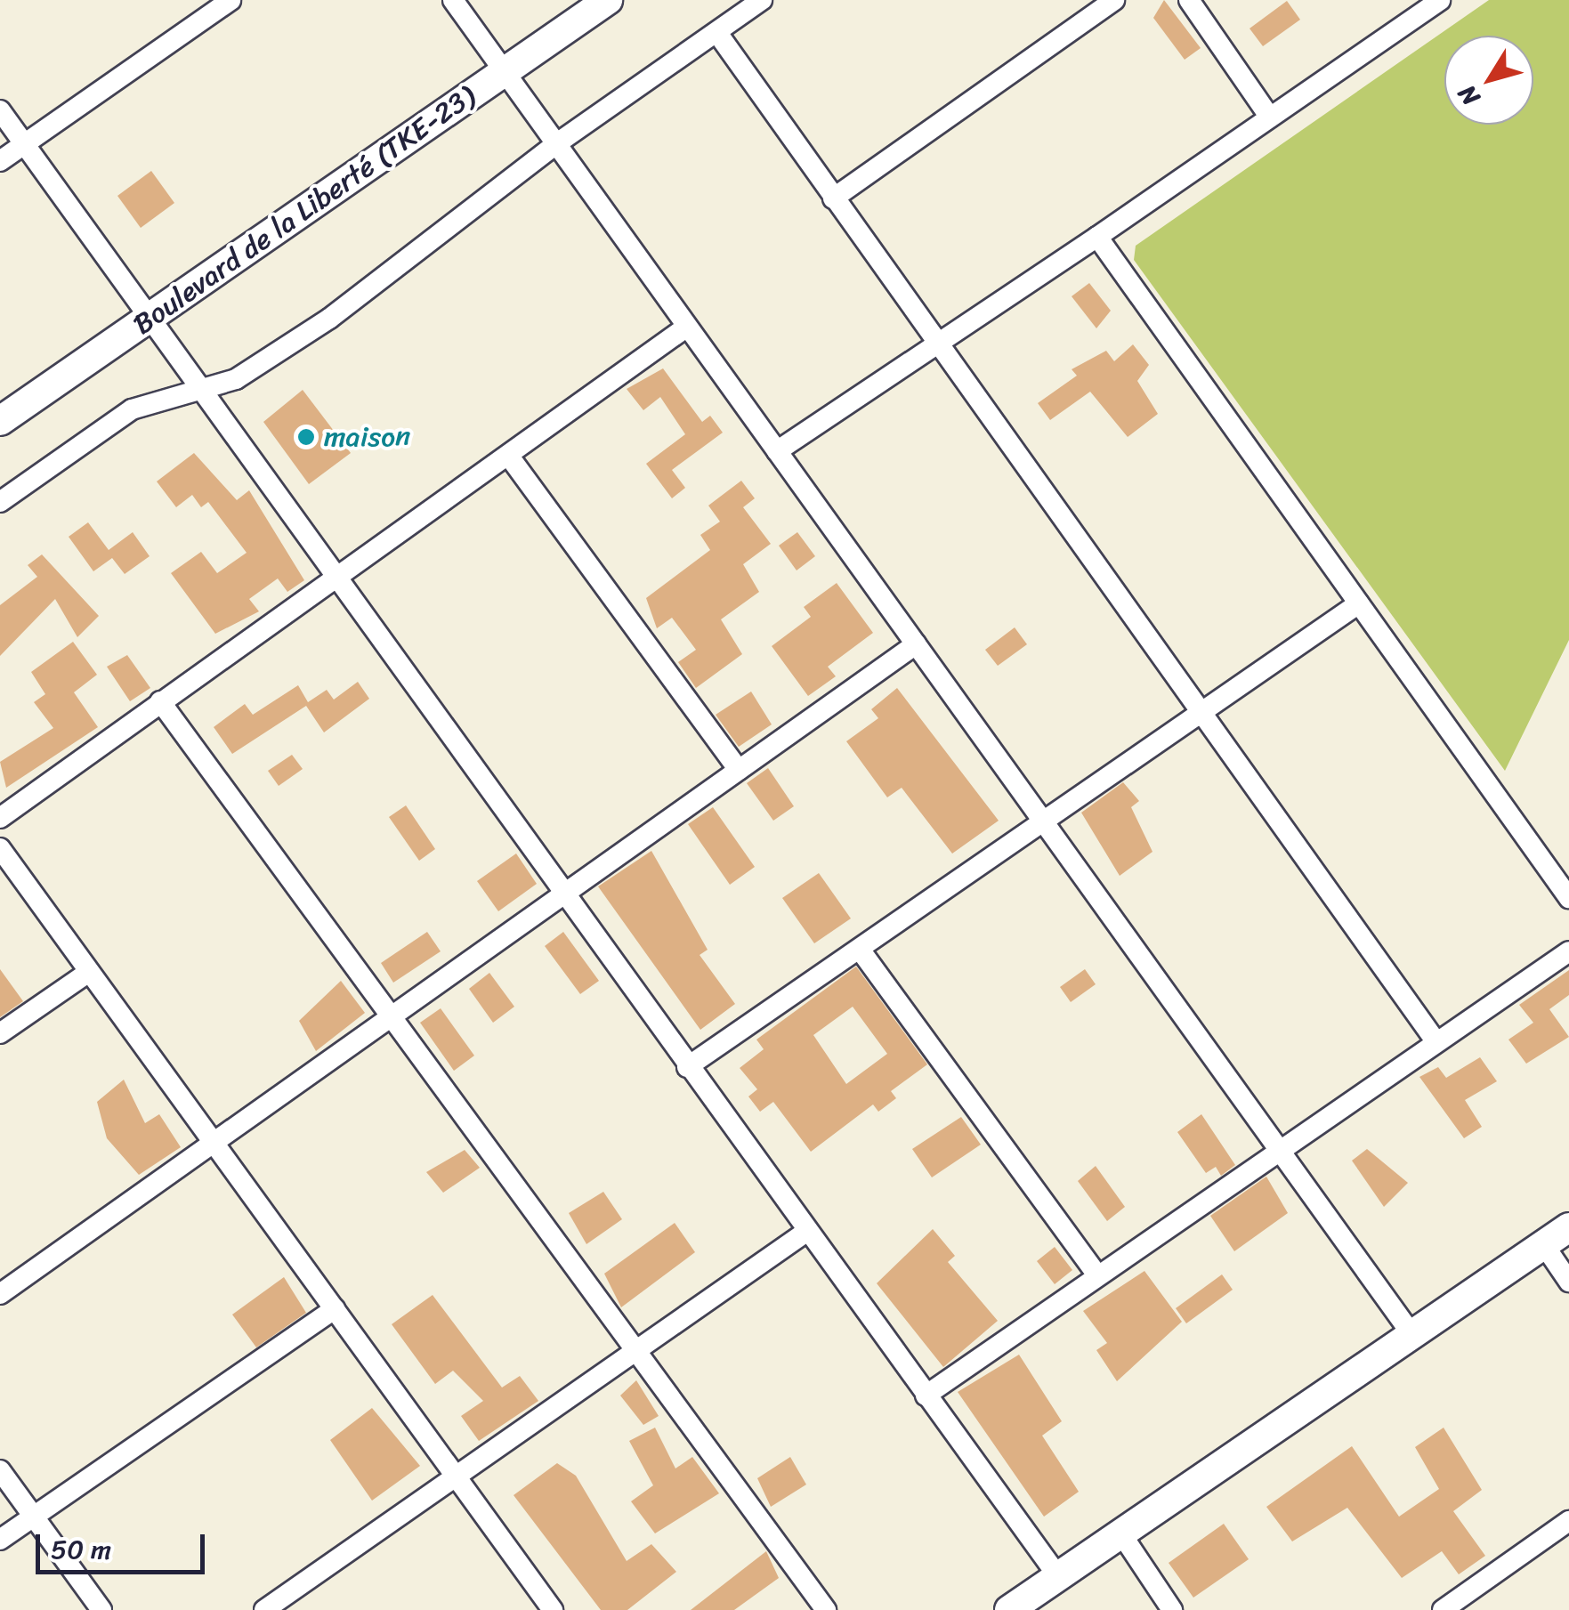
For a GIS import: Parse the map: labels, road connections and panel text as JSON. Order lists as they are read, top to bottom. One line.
{"streets":{"street":["Boulevard de la Liberté (TKE-23)"]},"places":["maison"],"scale_bar":"50 m","north":"bottom left"}
